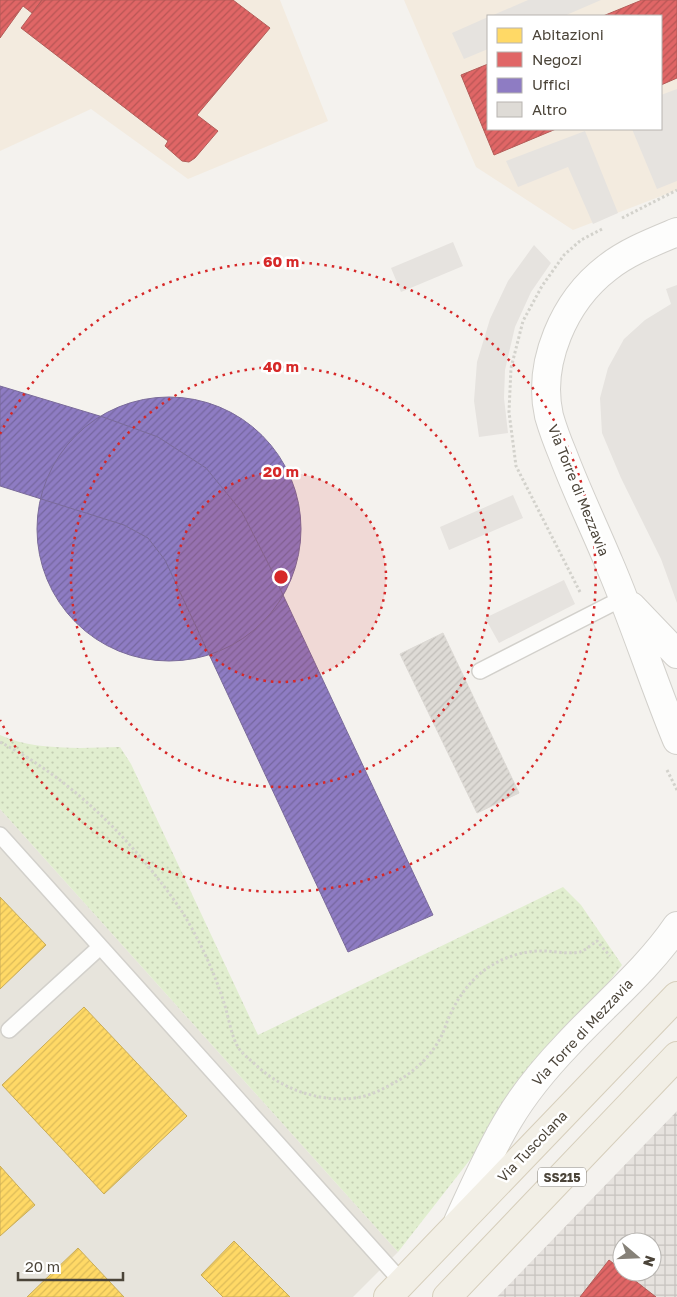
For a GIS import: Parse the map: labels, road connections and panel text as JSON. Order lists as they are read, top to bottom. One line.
{"streets":{"main road":["Via Tuscolana","SS215"],"street":["Via Torre di Mezzavia"]},"crossings":[["Via Torre di Mezzavia","Via Tuscolana"]],"legend":["Abitazioni","Negozi","Uffici","Altro"],"scale_bar":"20 m","north":"right","rings":["60 m","40 m","20 m"]}
